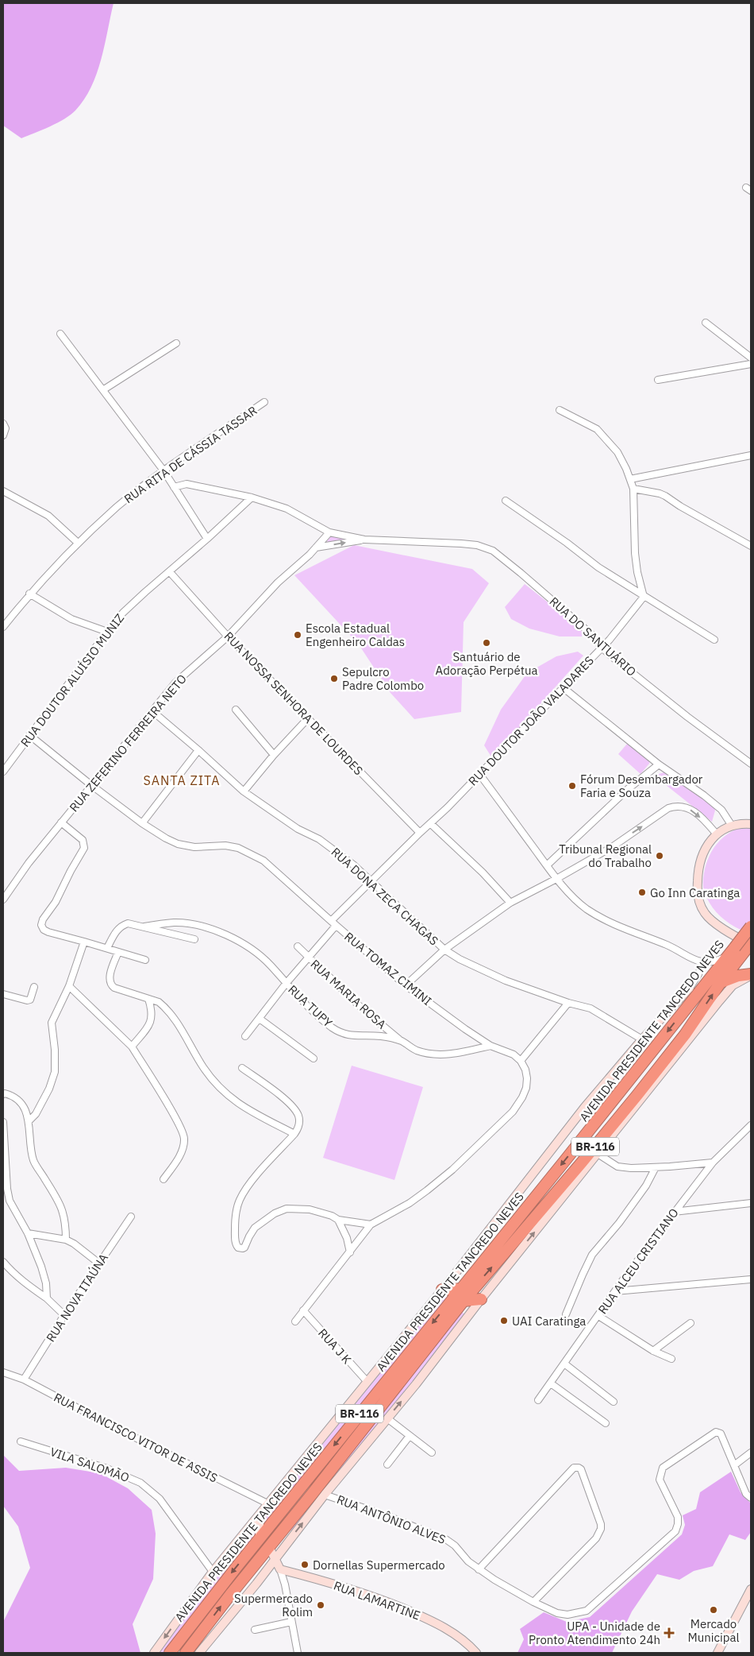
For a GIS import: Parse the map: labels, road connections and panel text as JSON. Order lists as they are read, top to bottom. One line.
{"streets":{"highway":["AVENIDA PRESIDENTE TANCREDO NEVES","BR-116"],"main road":["RUA LAMARTINE"],"street":["RUA RITA DE CÁSSIA TASSAR","RUA DO SANTUÁRIO","RUA DOUTOR ALUÍSIO MUNIZ","RUA NOSSA SENHORA DE LOURDES","RUA DOUTOR JOÃO VALADARES","RUA ZEFERINO FERREIRA NETO","RUA DONA ZECA CHAGAS","RUA TOMAZ CIMINI","RUA MARIA ROSA","RUA TUPY","RUA ALCEU CRISTIANO","RUA NOVA ITAÚNA","RUA J K","RUA FRANCISCO VITOR DE ASSIS","VILA SALOMÃO","RUA ANTÔNIO ALVES"]},"crossings":[["RUA DO SANTUÁRIO","RUA DOUTOR JOÃO VALADARES"],["RUA DOUTOR ALUÍSIO MUNIZ","RUA NOSSA SENHORA DE LOURDES"],["RUA DOUTOR ALUÍSIO MUNIZ","RUA TOMAZ CIMINI"],["RUA NOSSA SENHORA DE LOURDES","RUA DOUTOR JOÃO VALADARES"],["RUA NOSSA SENHORA DE LOURDES","RUA ZEFERINO FERREIRA NETO"],["RUA DOUTOR JOÃO VALADARES","RUA DONA ZECA CHAGAS"],["RUA DOUTOR JOÃO VALADARES","RUA TOMAZ CIMINI"],["RUA ZEFERINO FERREIRA NETO","RUA DONA ZECA CHAGAS"],["RUA ZEFERINO FERREIRA NETO","RUA TOMAZ CIMINI"],["RUA DONA ZECA CHAGAS","AVENIDA PRESIDENTE TANCREDO NEVES"],["RUA TOMAZ CIMINI","RUA TUPY"],["RUA MARIA ROSA","RUA TUPY"],["AVENIDA PRESIDENTE TANCREDO NEVES","RUA J K"],["AVENIDA PRESIDENTE TANCREDO NEVES","RUA FRANCISCO VITOR DE ASSIS"],["AVENIDA PRESIDENTE TANCREDO NEVES","VILA SALOMÃO"],["RUA NOVA ITAÚNA","RUA FRANCISCO VITOR DE ASSIS"]],"districts":["SANTA ZITA"],"places":{"other":["Escola Estadual Engenheiro Caldas","Santuário de Adoração Perpétua","Sepulcro Padre Colombo","Fórum Desembargador Faria e Souza","Tribunal Regional do Trabalho","Go Inn Caratinga","UAI Caratinga","Dornellas Supermercado","Supermercado Rolim","Mercado Municipal"],"health":["UPA - Unidade de Pronto Atendimento 24h"]}}
